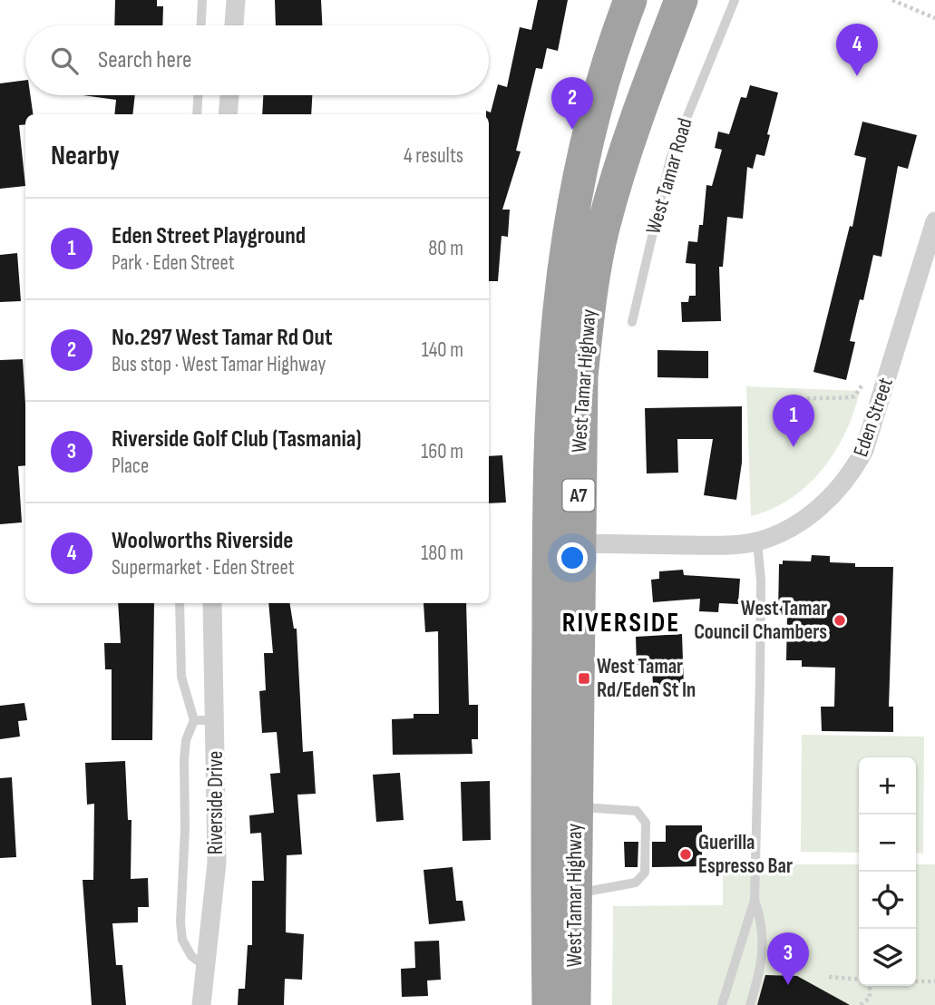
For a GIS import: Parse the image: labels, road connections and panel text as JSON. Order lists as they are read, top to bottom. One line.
{"streets":{"highway":["West Tamar Highway","A7"],"street":["Eden Street","Riverside Drive"],"lane":["West Tamar Road"]},"crossings":[["West Tamar Highway","Eden Street"]],"districts":["RIVERSIDE"],"places":{"other":["West Tamar Council Chambers","Guerilla Espresso Bar"],"transit":["West Tamar Rd/Eden St In"]},"page":{"pins":["4","2","1","3"],"search":"Search here","heading":["Nearby","4 results"],"list":[{"mark":"1","name":"Eden Street Playground","note":"Park · Eden Street","value":"80 m"},{"mark":"2","name":"No.297 West Tamar Rd Out","note":"Bus stop · West Tamar Highway","value":"140 m"},{"mark":"3","name":"Riverside Golf Club (Tasmania)","note":"Place","value":"160 m"},{"mark":"4","name":"Woolworths Riverside","note":"Supermarket · Eden Street","value":"180 m"}],"map_buttons":["+","−"]}}
